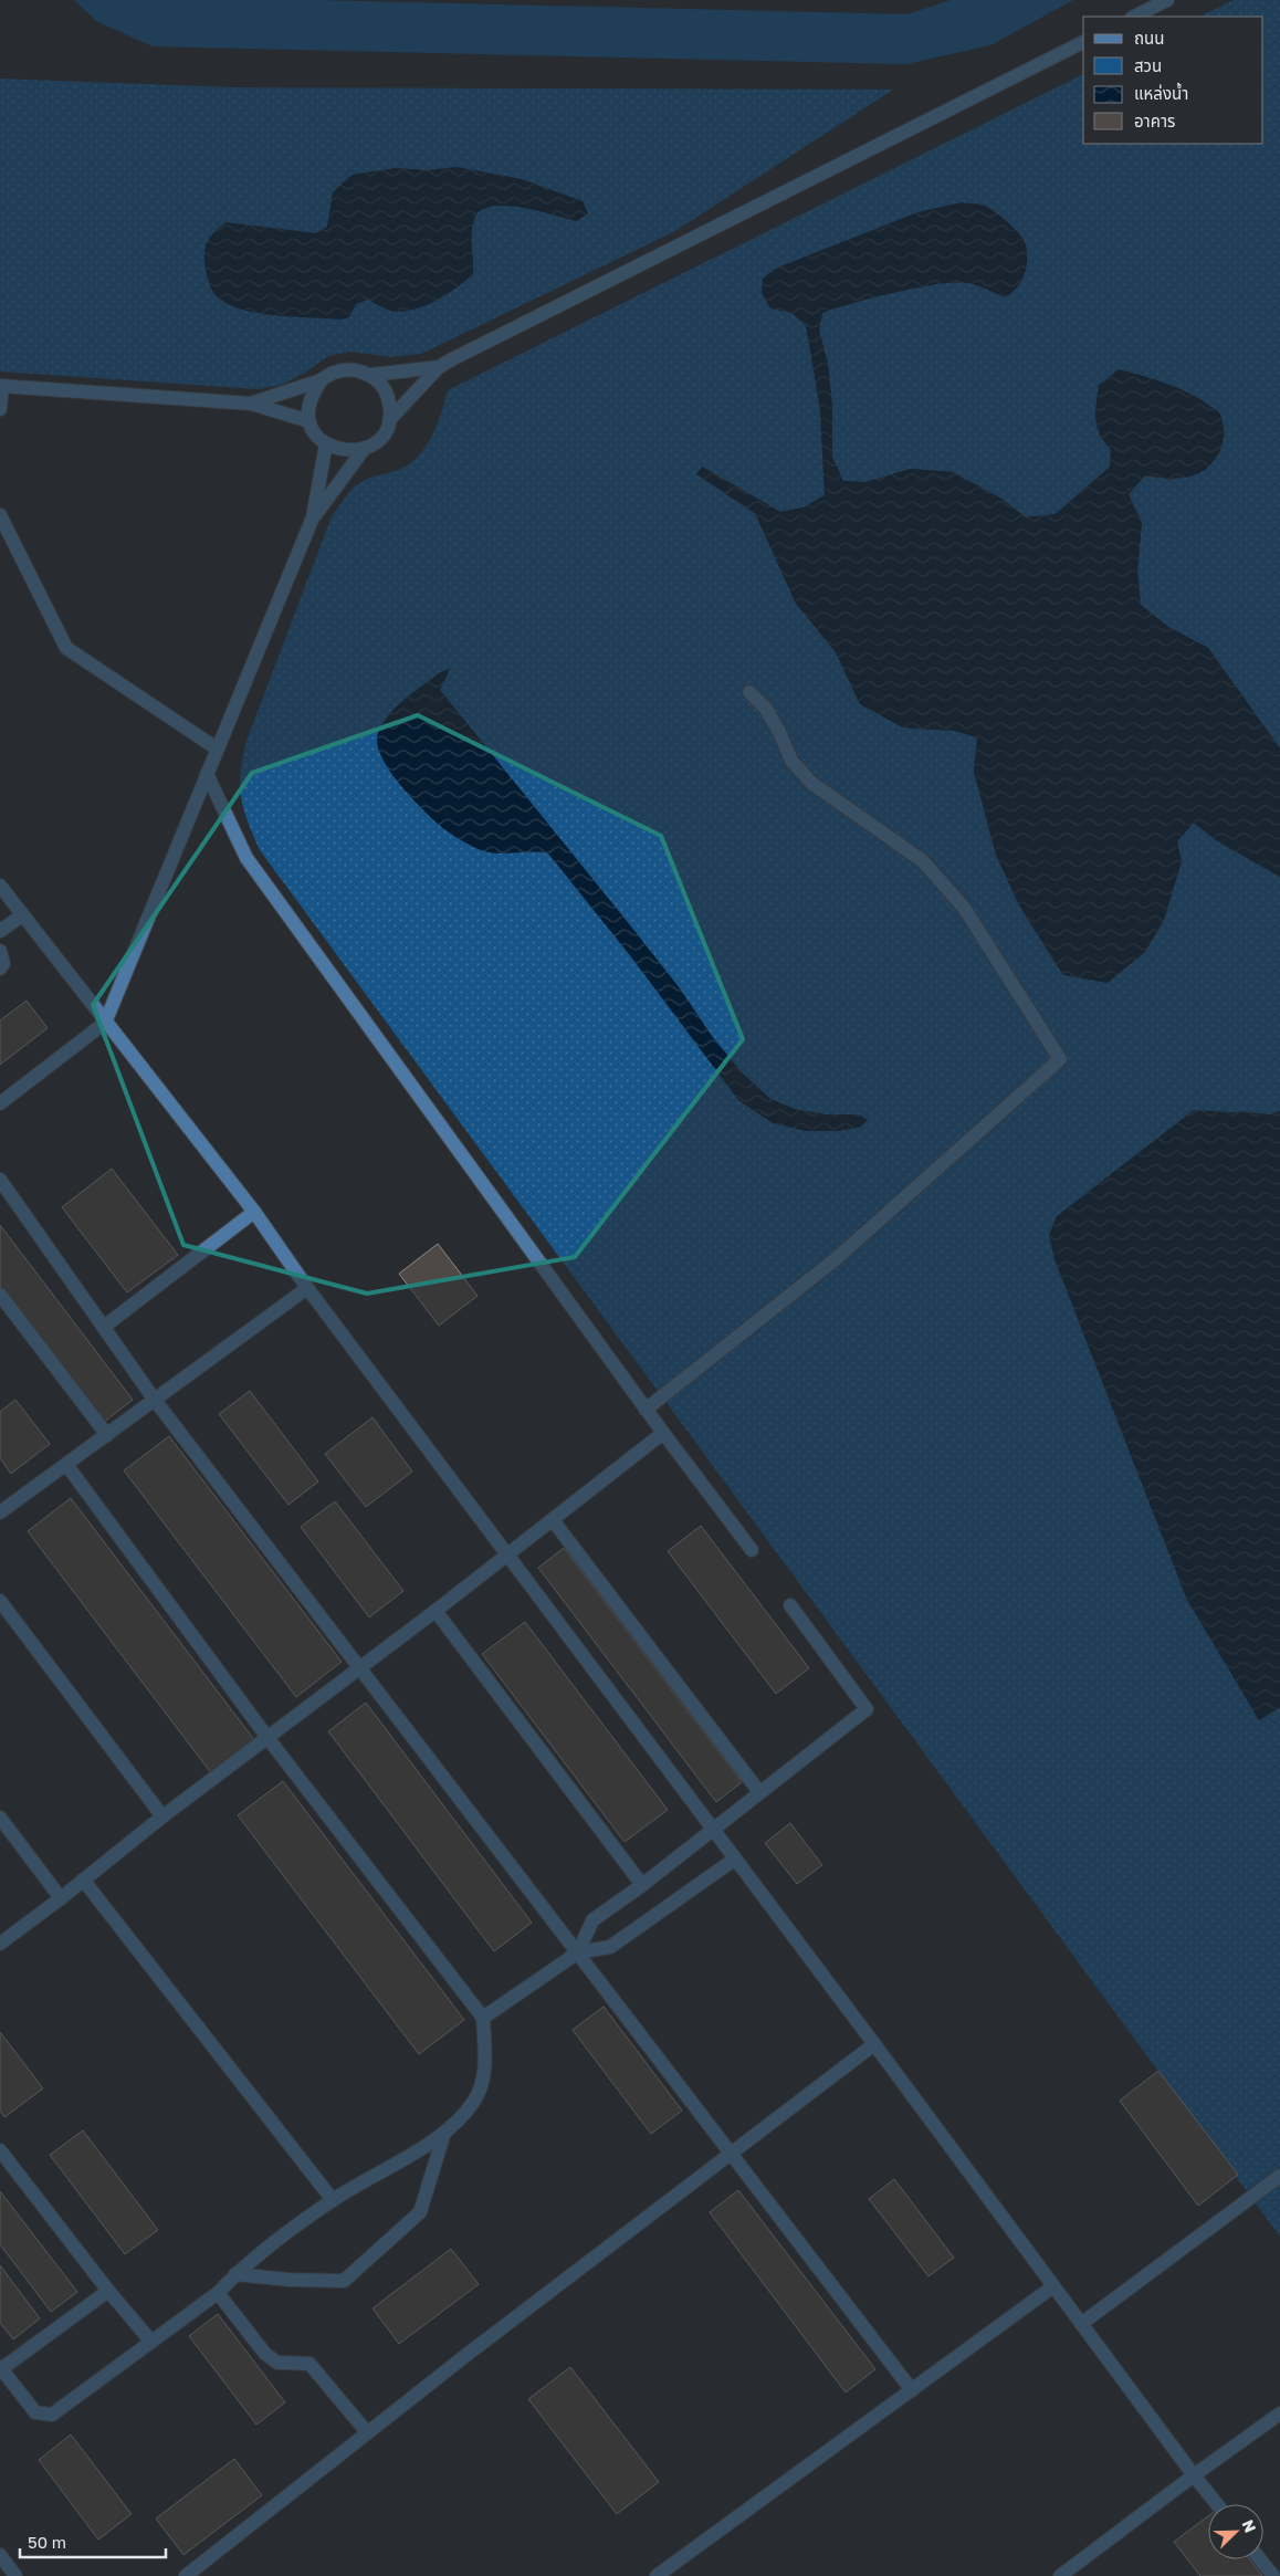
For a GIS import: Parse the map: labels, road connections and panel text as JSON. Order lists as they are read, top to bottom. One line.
{"legend":["ถนน","สวน","แหล่งน้ำ","อาคาร"],"scale_bar":"50 m","north":"top right"}
